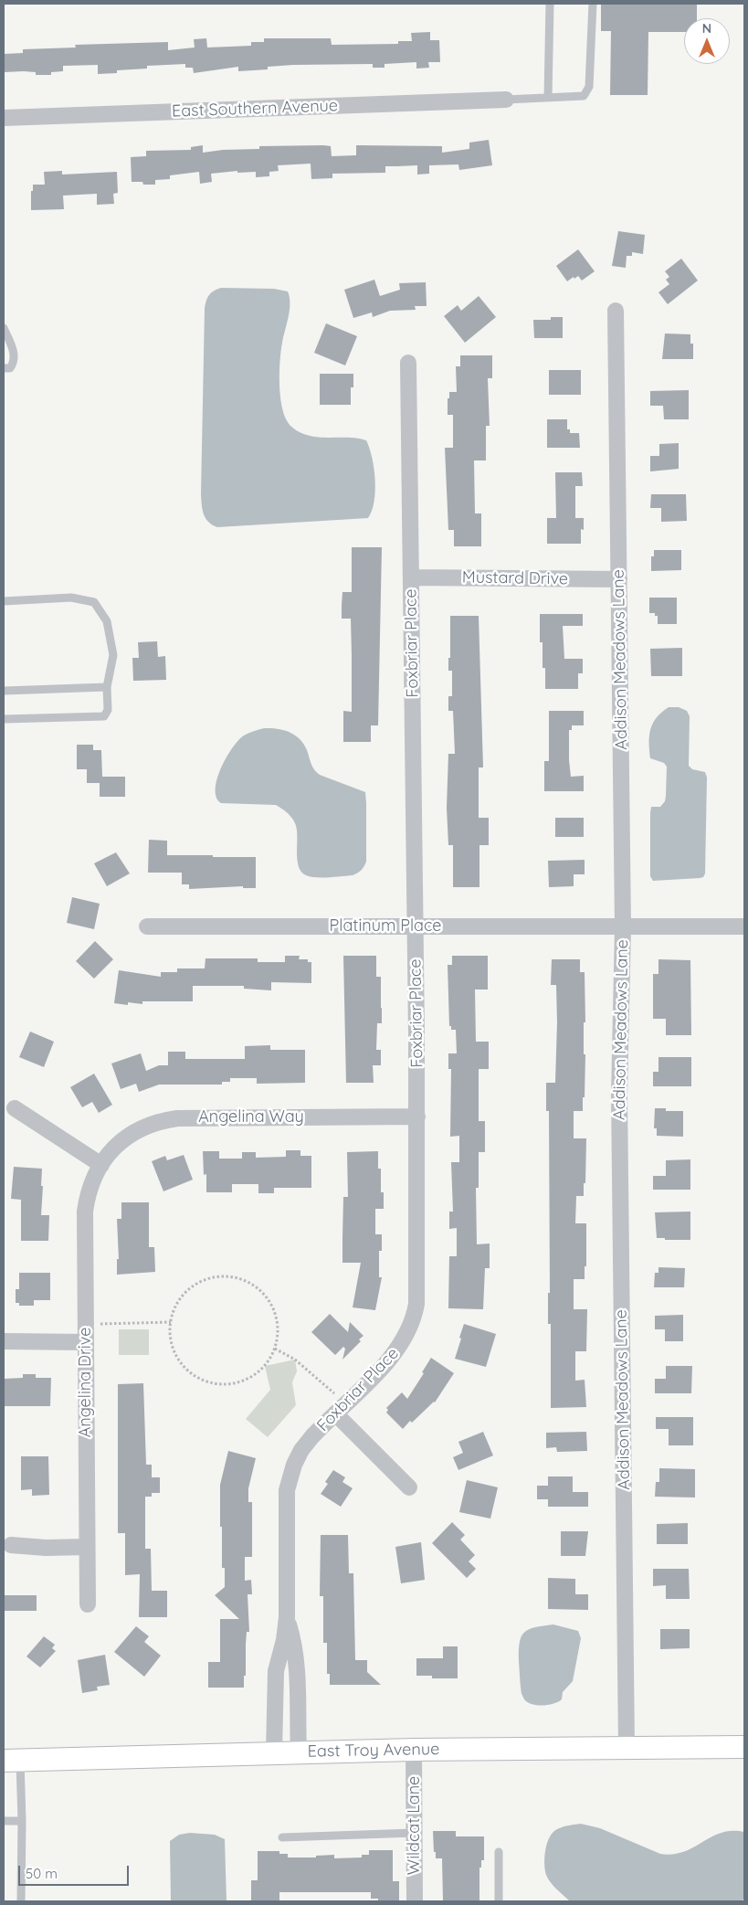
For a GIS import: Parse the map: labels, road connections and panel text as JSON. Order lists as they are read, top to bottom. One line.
{"streets":{"street":["East Southern Avenue","Mustard Drive","Foxbriar Place","Addison Meadows Lane","Platinum Place","Angelina Way","Angelina Drive","East Troy Avenue","Wildcat Lane"]},"crossings":[["Mustard Drive","Foxbriar Place"],["Mustard Drive","Addison Meadows Lane"],["Foxbriar Place","Platinum Place"],["Foxbriar Place","Angelina Way"],["Foxbriar Place","East Troy Avenue"],["Addison Meadows Lane","Platinum Place"],["Addison Meadows Lane","East Troy Avenue"],["Angelina Way","Angelina Drive"],["East Troy Avenue","Wildcat Lane"]],"scale_bar":"50 m","north":"top"}
